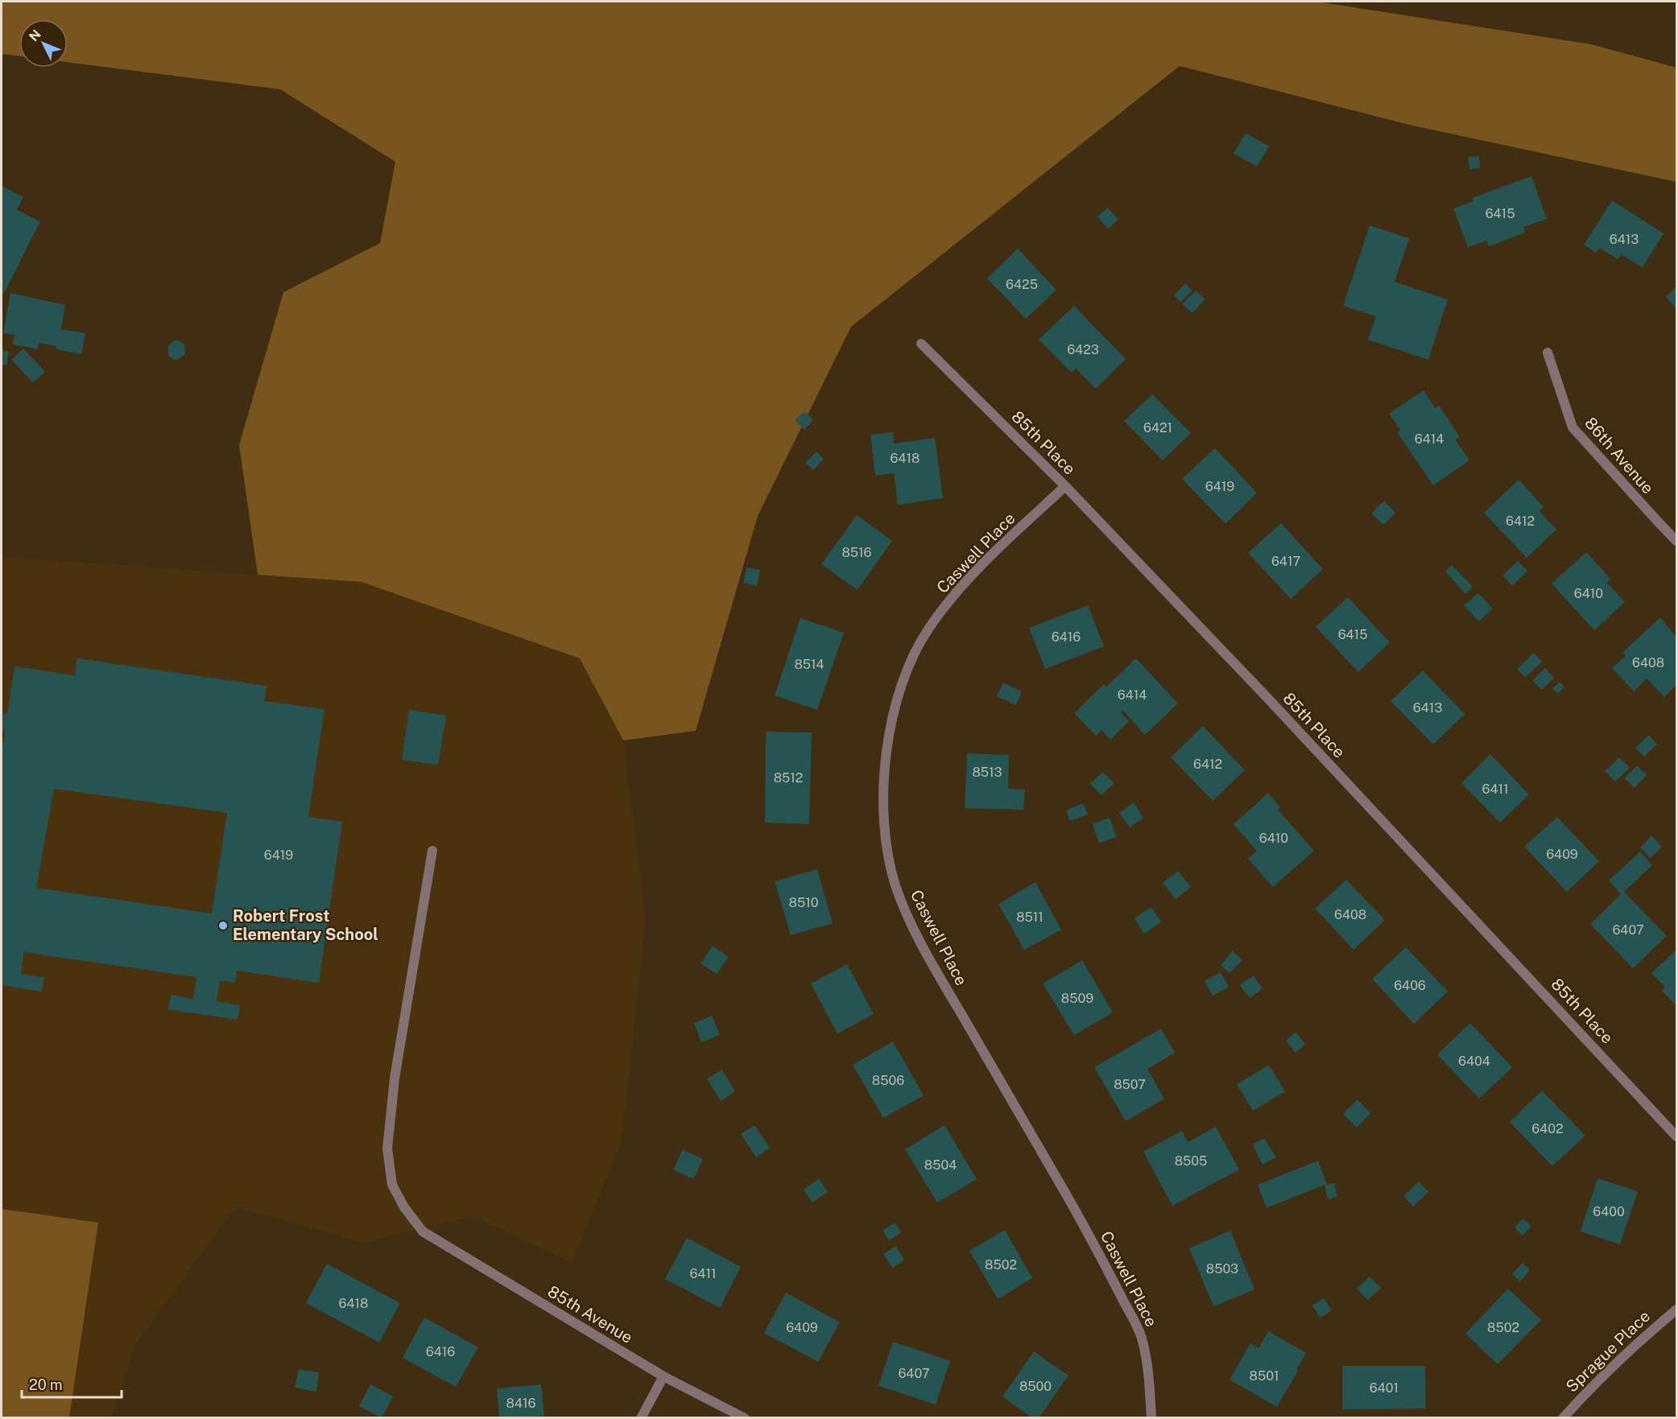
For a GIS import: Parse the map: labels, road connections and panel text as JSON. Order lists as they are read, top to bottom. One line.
{"streets":{"street":["85th Place","86th Avenue","Caswell Place","85th Avenue","Sprague Place"]},"crossings":[["85th Place","Caswell Place"]],"places":["Robert Frost Elementary School"],"house_numbers":["6415","6413","6425","6423","6421","6414","6418","6419","6412","8516","6417","6410","6415","6416","6408","8514","6414","6413","6412","8513","8512","6411","6410","6409","6419","8510","6408","8511","6407","6406","8509","6404","8506","8507","6402","8505","8504","6400","8502","8503","6411","6418","6409","8502","6416","6407","8501","8500","6401","8416"],"scale_bar":"20 m","north":"top left"}
